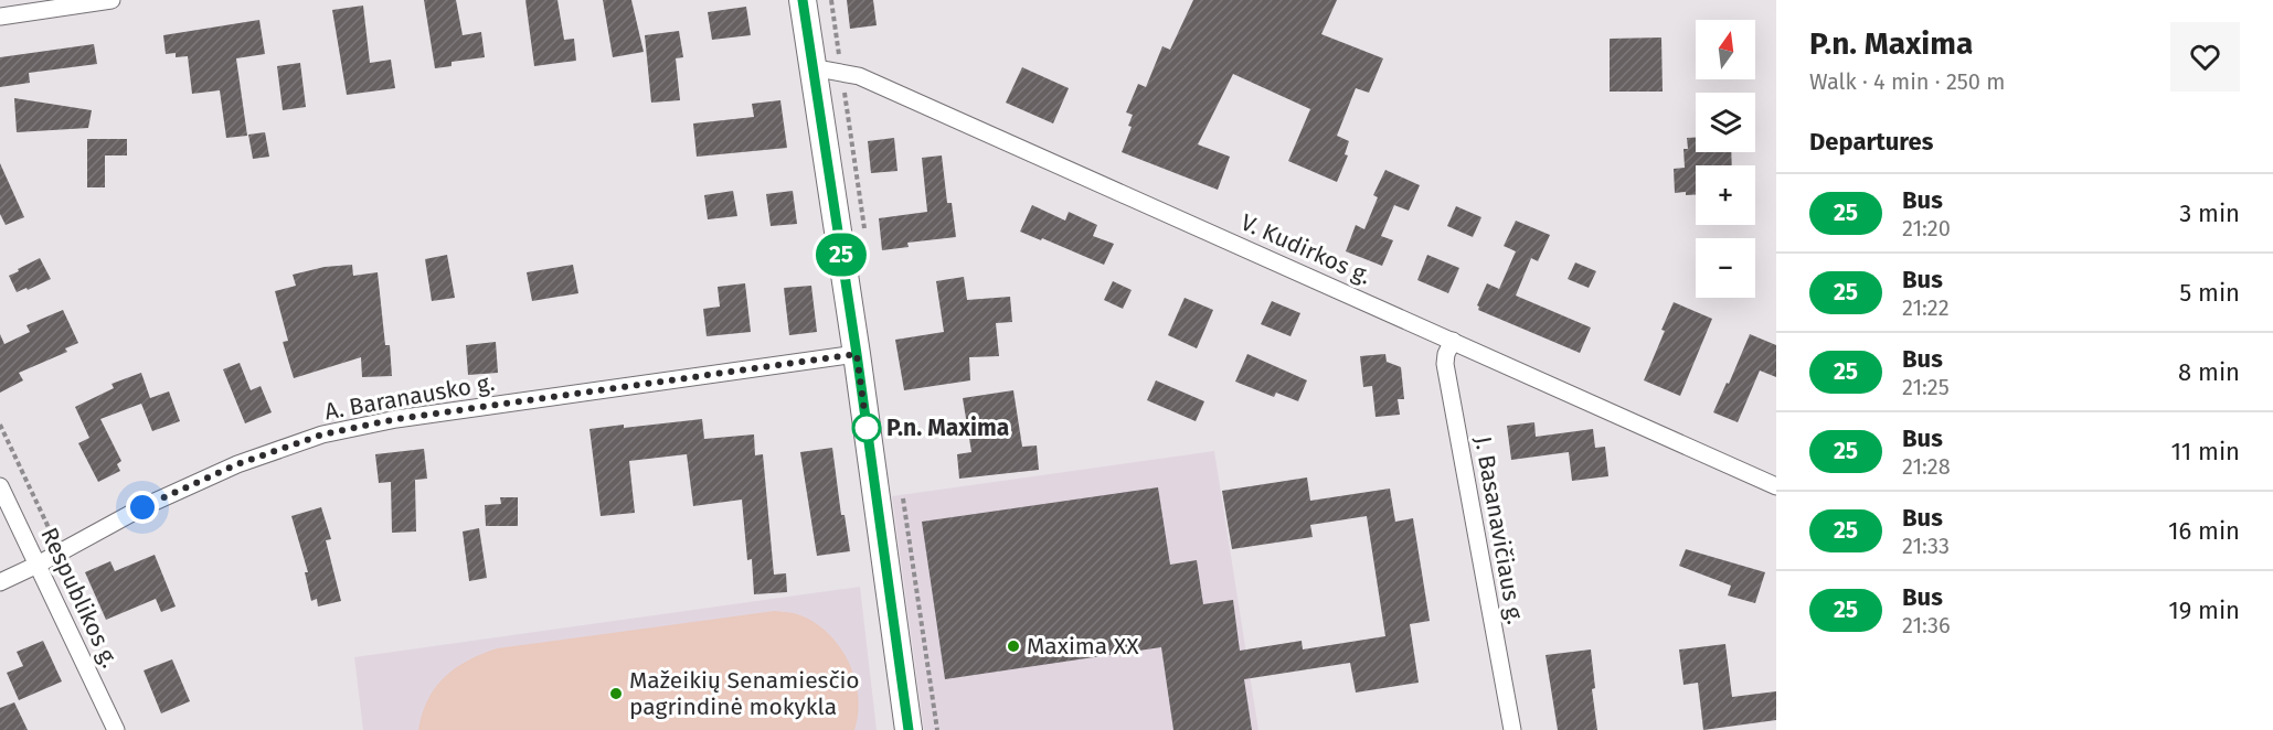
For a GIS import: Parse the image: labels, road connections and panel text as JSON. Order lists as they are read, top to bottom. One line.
{"streets":{"street":["V. Kudirkos g.","A. Baranausko g.","J. Basanavičiaus g.","Respublikos g."]},"crossings":[["V. Kudirkos g.","J. Basanavičiaus g."],["A. Baranausko g.","Respublikos g."]],"places":["P.n. Maxima","Maxima XX","Mažeikių Senamiesčio pagrindinė mokykla"],"lines":["bus line 25"],"north":"top","page":{"on_map":"25","heading":[["P.n. Maxima","Walk · 4 min · 250 m"],"Departures"],"map_buttons":["+","−"],"list":[{"mark":"25","name":"Bus","note":"21:20","value":"3 min"},{"mark":"25","name":"Bus","note":"21:22","value":"5 min"},{"mark":"25","name":"Bus","note":"21:25","value":"8 min"},{"mark":"25","name":"Bus","note":"21:28","value":"11 min"},{"mark":"25","name":"Bus","note":"21:33","value":"16 min"},{"mark":"25","name":"Bus","note":"21:36","value":"19 min"}]}}
